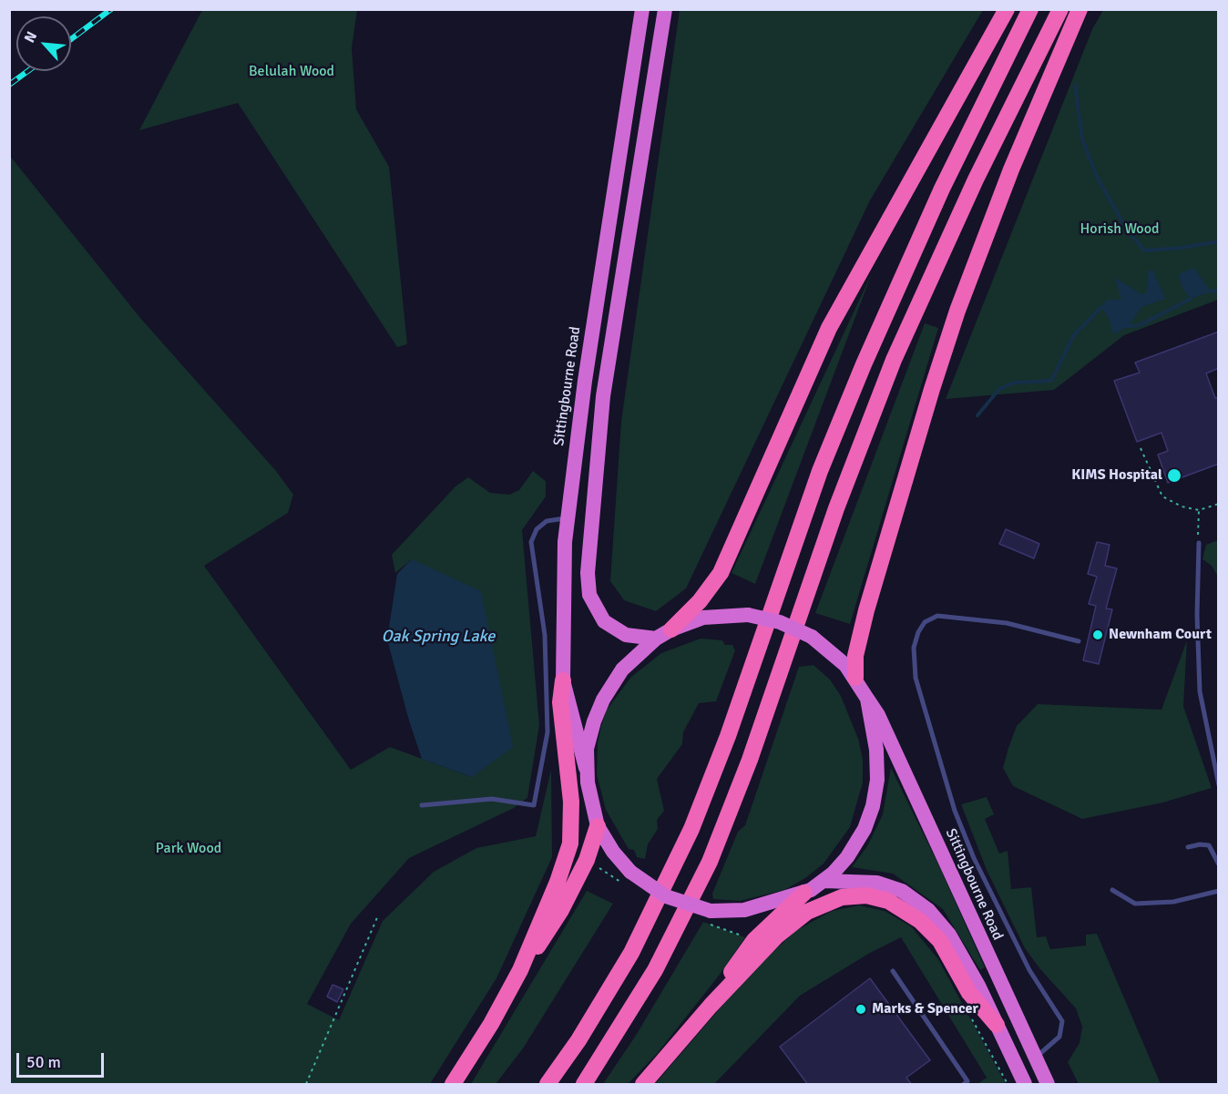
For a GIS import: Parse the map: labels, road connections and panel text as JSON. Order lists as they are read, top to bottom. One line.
{"streets":{"highway":["Sittingbourne Road"]},"water":["Oak Spring Lake"],"parks":["Belulah Wood","Horish Wood","Park Wood"],"places":["KIMS Hospital","Newnham Court","Marks & Spencer"],"scale_bar":"50 m","north":"top left"}
